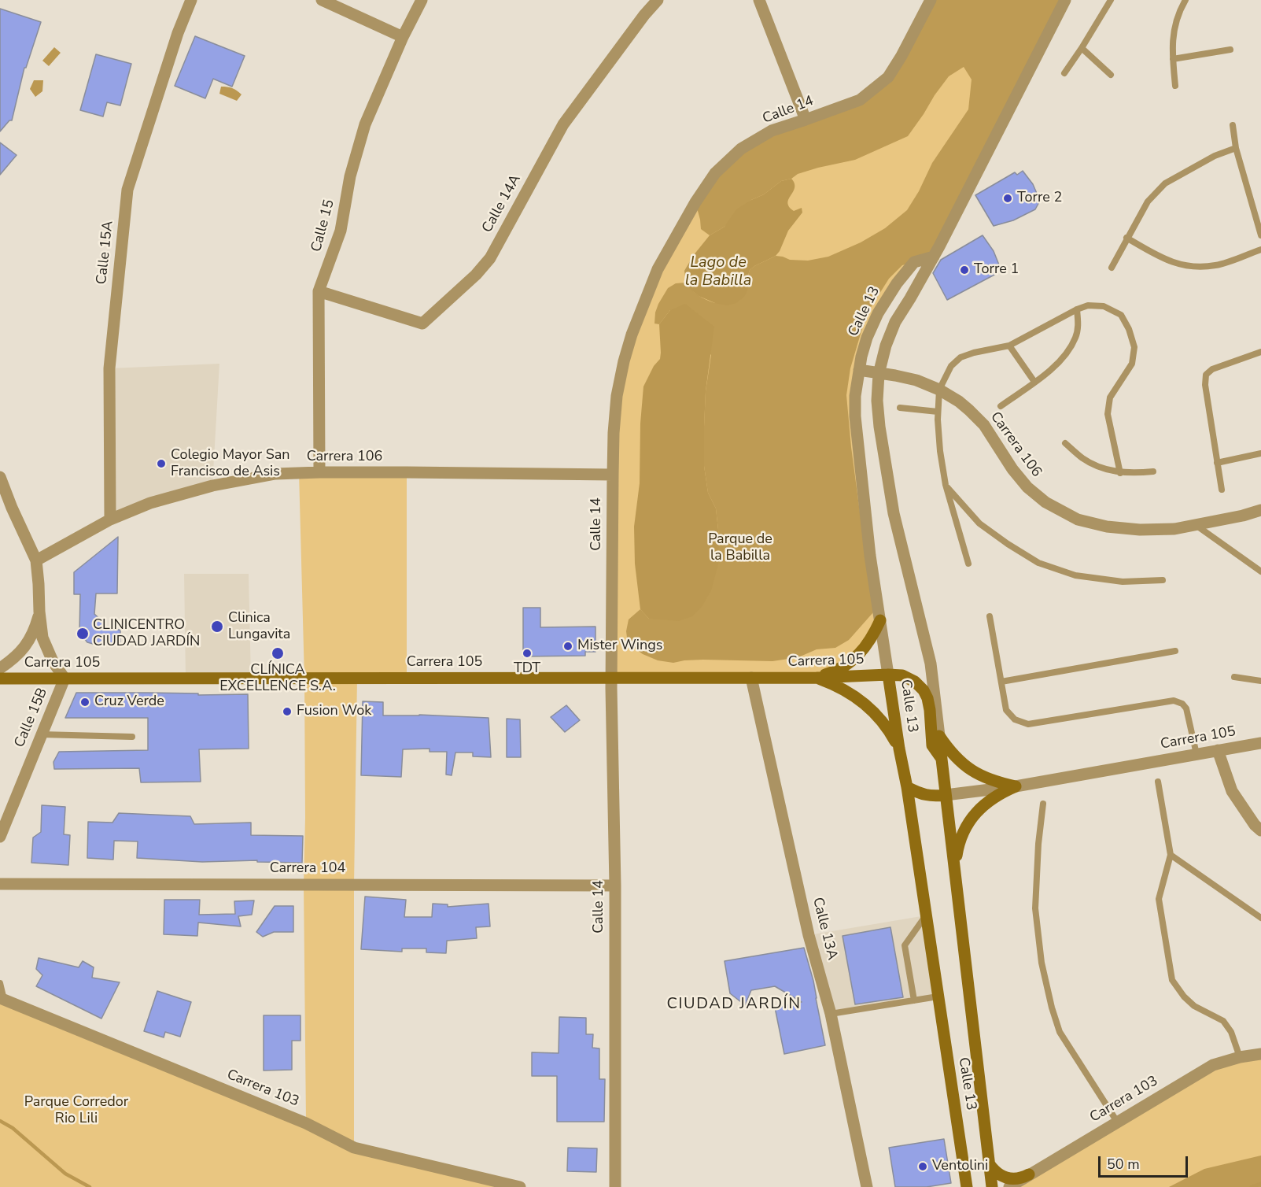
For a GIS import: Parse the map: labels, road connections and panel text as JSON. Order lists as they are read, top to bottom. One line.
{"streets":{"main road":["Calle 13","Carrera 105"],"street":["Calle 14","Calle 14A","Calle 15","Calle 15A","Carrera 106","Calle 15B","Carrera 104","Calle 13A","Carrera 103"]},"crossings":[["Calle 14","Carrera 106"],["Calle 14","Carrera 105"],["Calle 14","Carrera 104"],["Calle 14A","Calle 15"],["Calle 15","Carrera 106"],["Calle 15A","Carrera 106"],["Calle 13","Carrera 106"],["Calle 13","Carrera 105"],["Carrera 106","Calle 15B"],["Carrera 105","Calle 15B"],["Carrera 105","Calle 13A"]],"districts":["CIUDAD JARDÍN"],"water":["Lago de la Babilla"],"parks":["Parque de la Babilla","Parque Corredor Rio Lili"],"places":["Torre 2","Torre 1","Colegio Mayor San Francisco de Asis","Clinica Lungavita","CLINICENTRO CIUDAD JARDÍN","Mister Wings","CLÍNICA EXCELLENCE S.A.","TDT","Cruz Verde","Fusion Wok","Ventolini"],"scale_bar":"50 m"}
